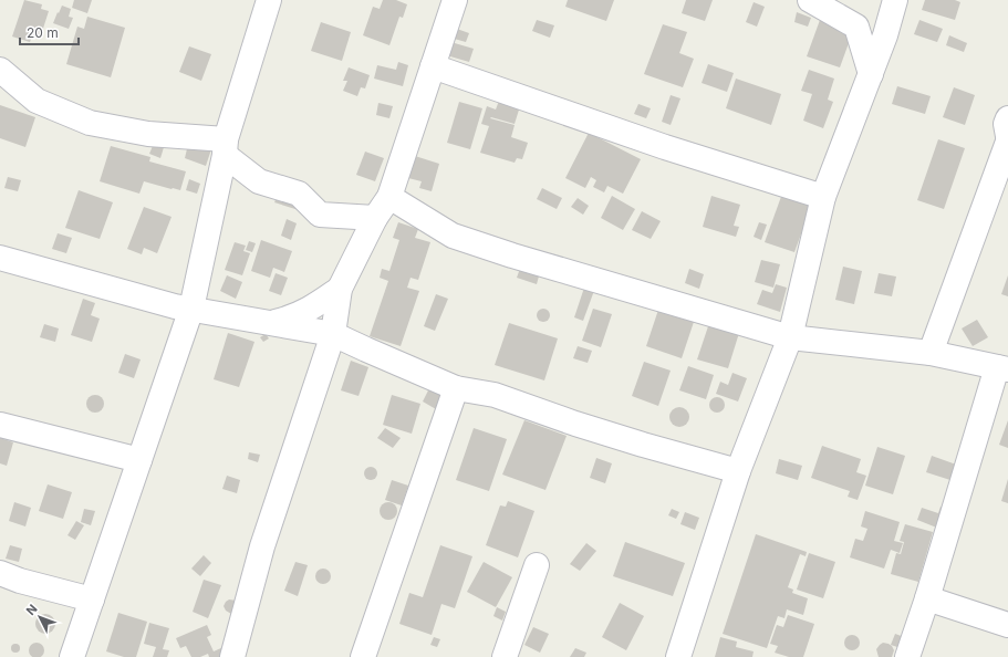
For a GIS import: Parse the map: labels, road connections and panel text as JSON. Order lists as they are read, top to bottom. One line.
{"scale_bar":"20 m","north":"top left"}
